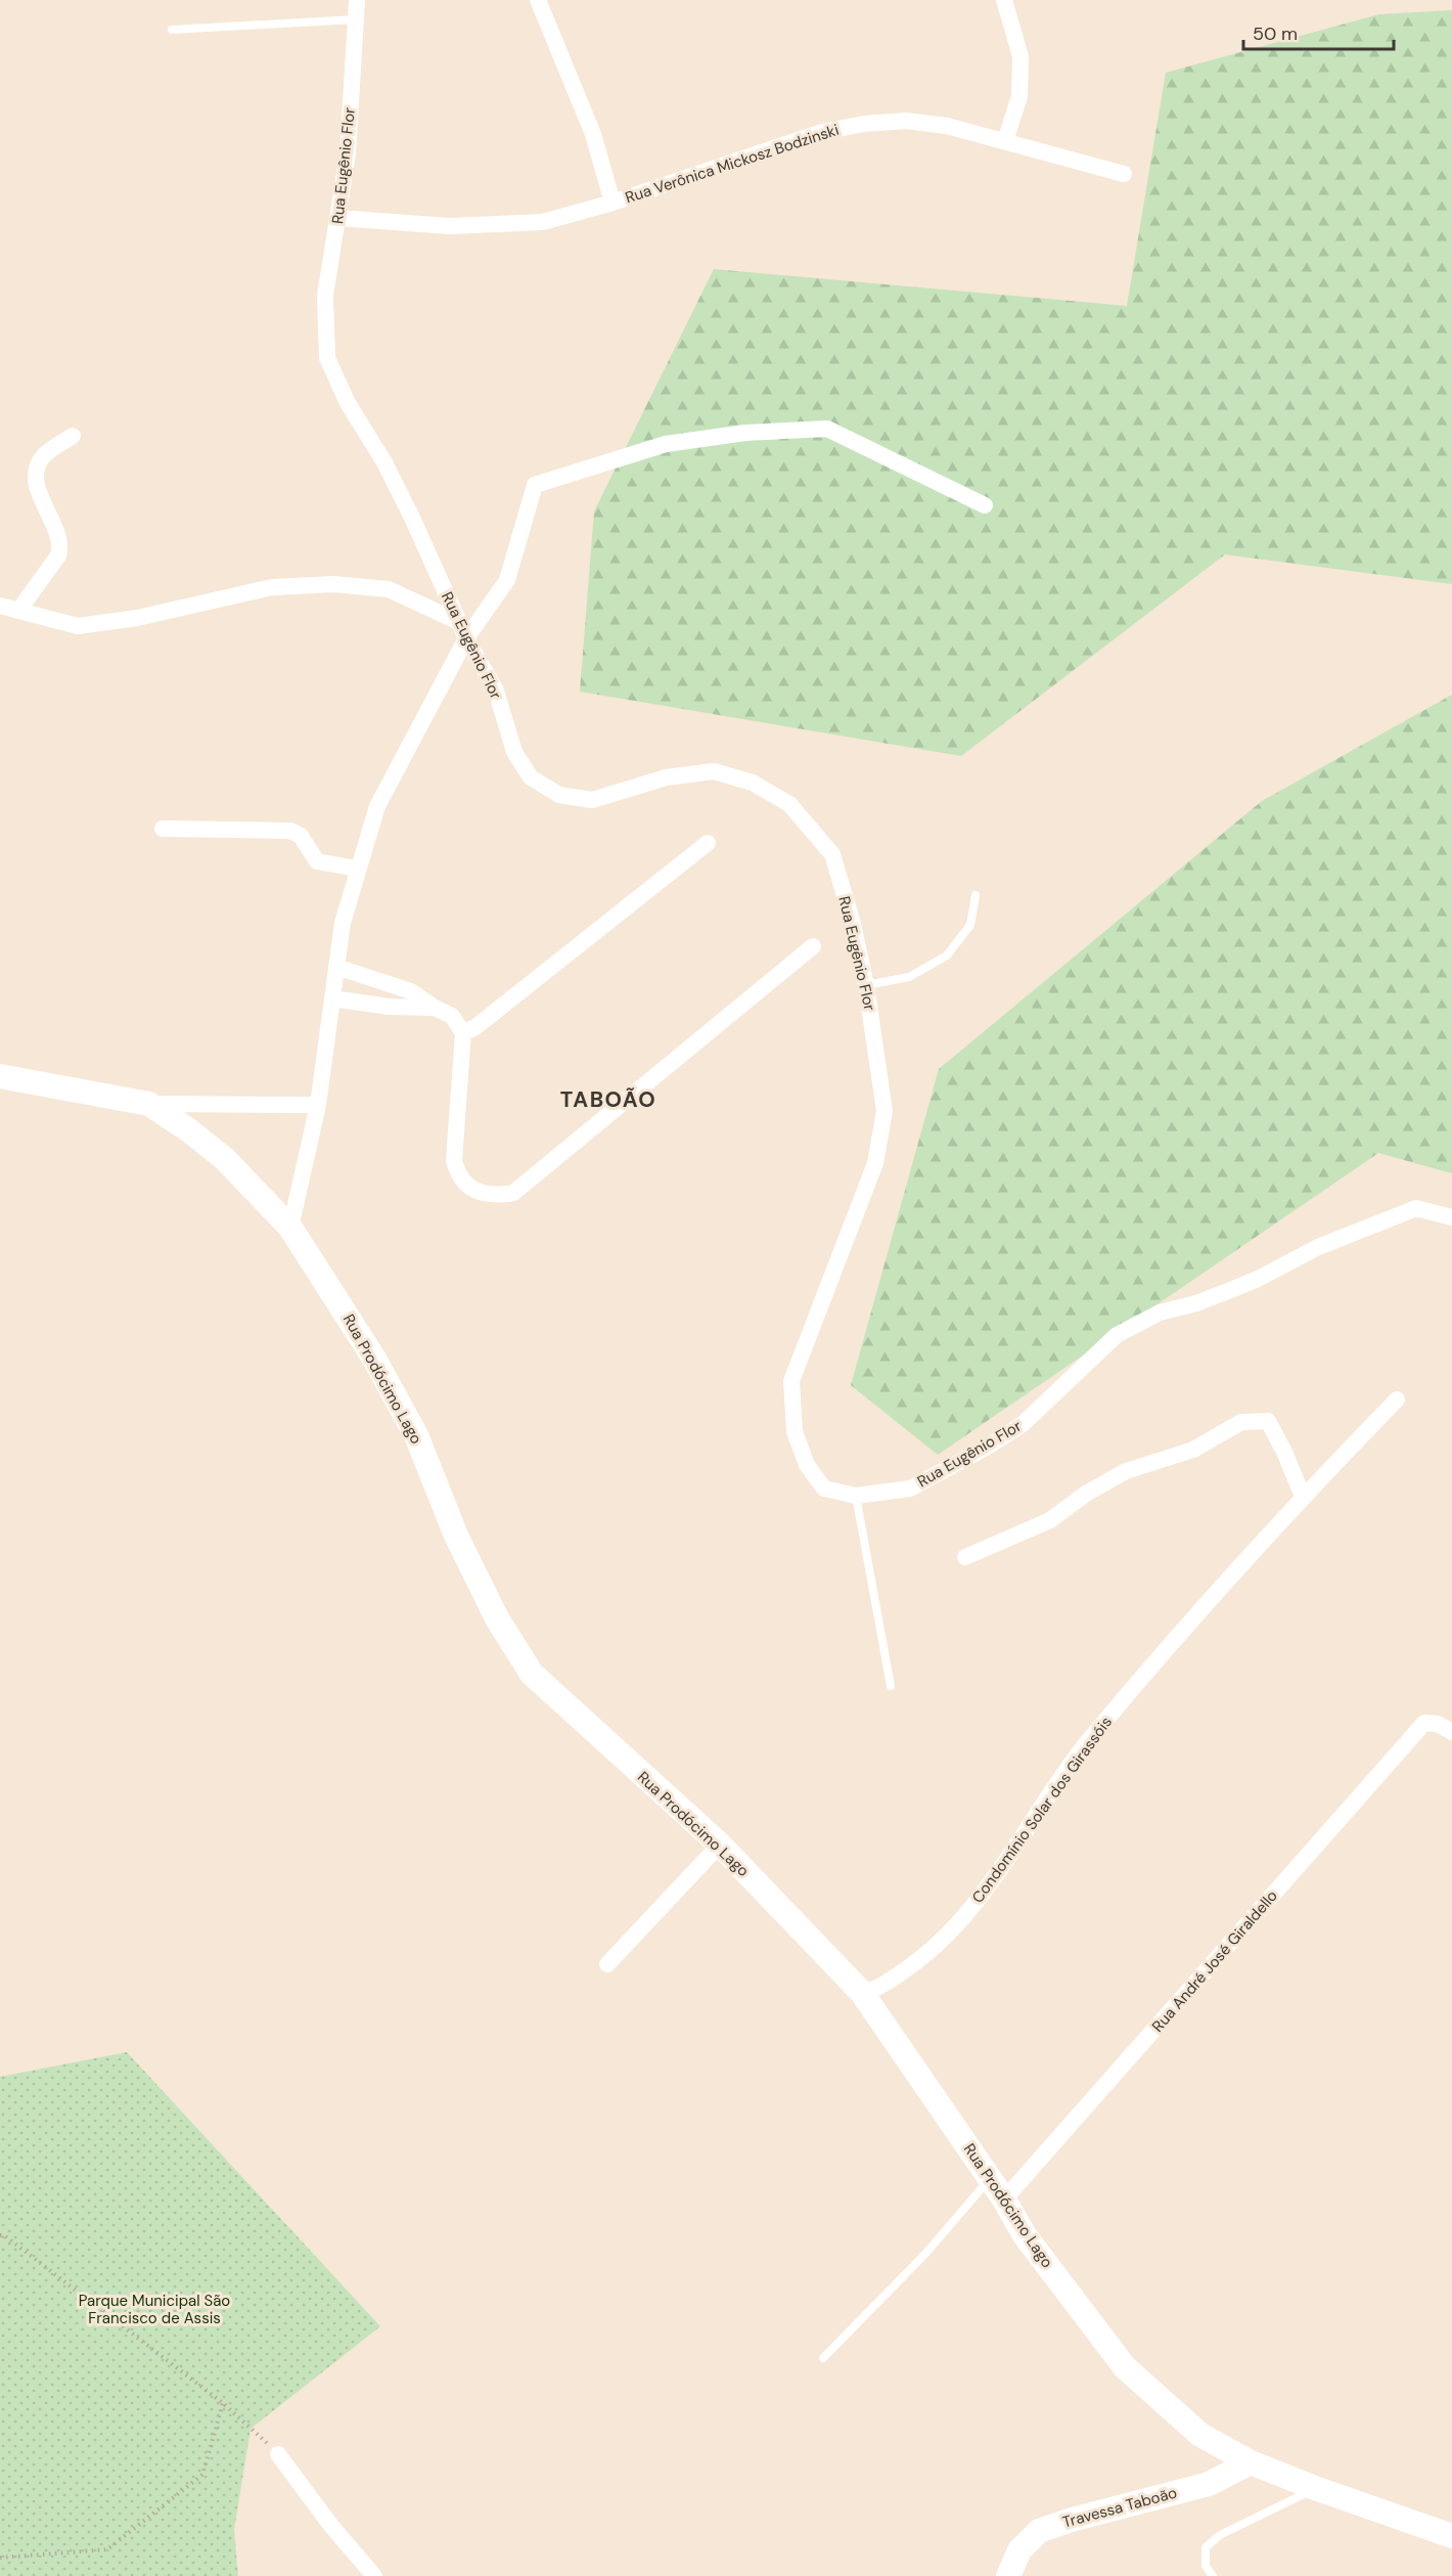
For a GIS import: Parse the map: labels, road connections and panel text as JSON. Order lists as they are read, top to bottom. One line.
{"streets":{"main road":["Rua Prodócimo Lago","Travessa Taboão"],"street":["Rua Verônica Mickosz Bodzinski","Rua Eugênio Flor","Condomínio Solar dos Girassóis","Rua André José Giraldello"]},"crossings":[["Rua Verônica Mickosz Bodzinski","Rua Eugênio Flor"],["Rua Prodócimo Lago","Condomínio Solar dos Girassóis"],["Rua Prodócimo Lago","Rua André José Giraldello"],["Rua Prodócimo Lago","Travessa Taboão"]],"districts":["TABOÃO"],"parks":["Parque Municipal São Francisco de Assis"],"scale_bar":"50 m"}
